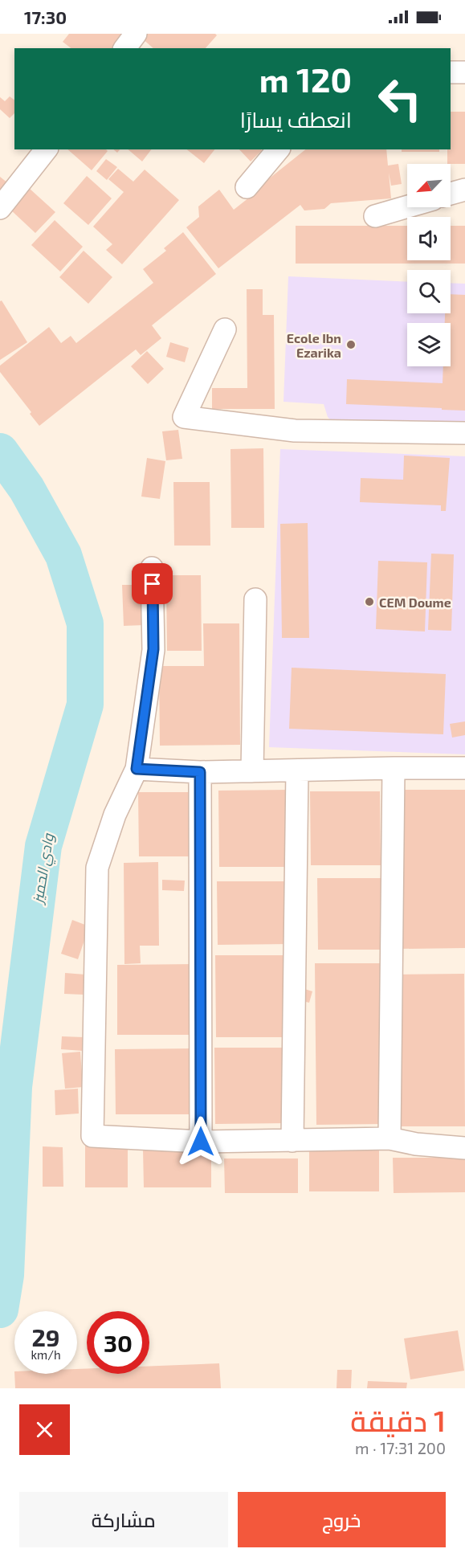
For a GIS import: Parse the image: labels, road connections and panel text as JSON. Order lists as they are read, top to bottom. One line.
{"water":["وادي الحميز"],"places":["Ecole Ibn Ezarika","CEM Doume"],"north":"bottom left","page":{"status":"17:30","turn":["120 m","انعطف يسارًا"],"speed":"29 km/h","limit":"30","heading":["1 دقيقة","200 m · 17:31"],"buttons":["خروج","مشاركة"]}}
